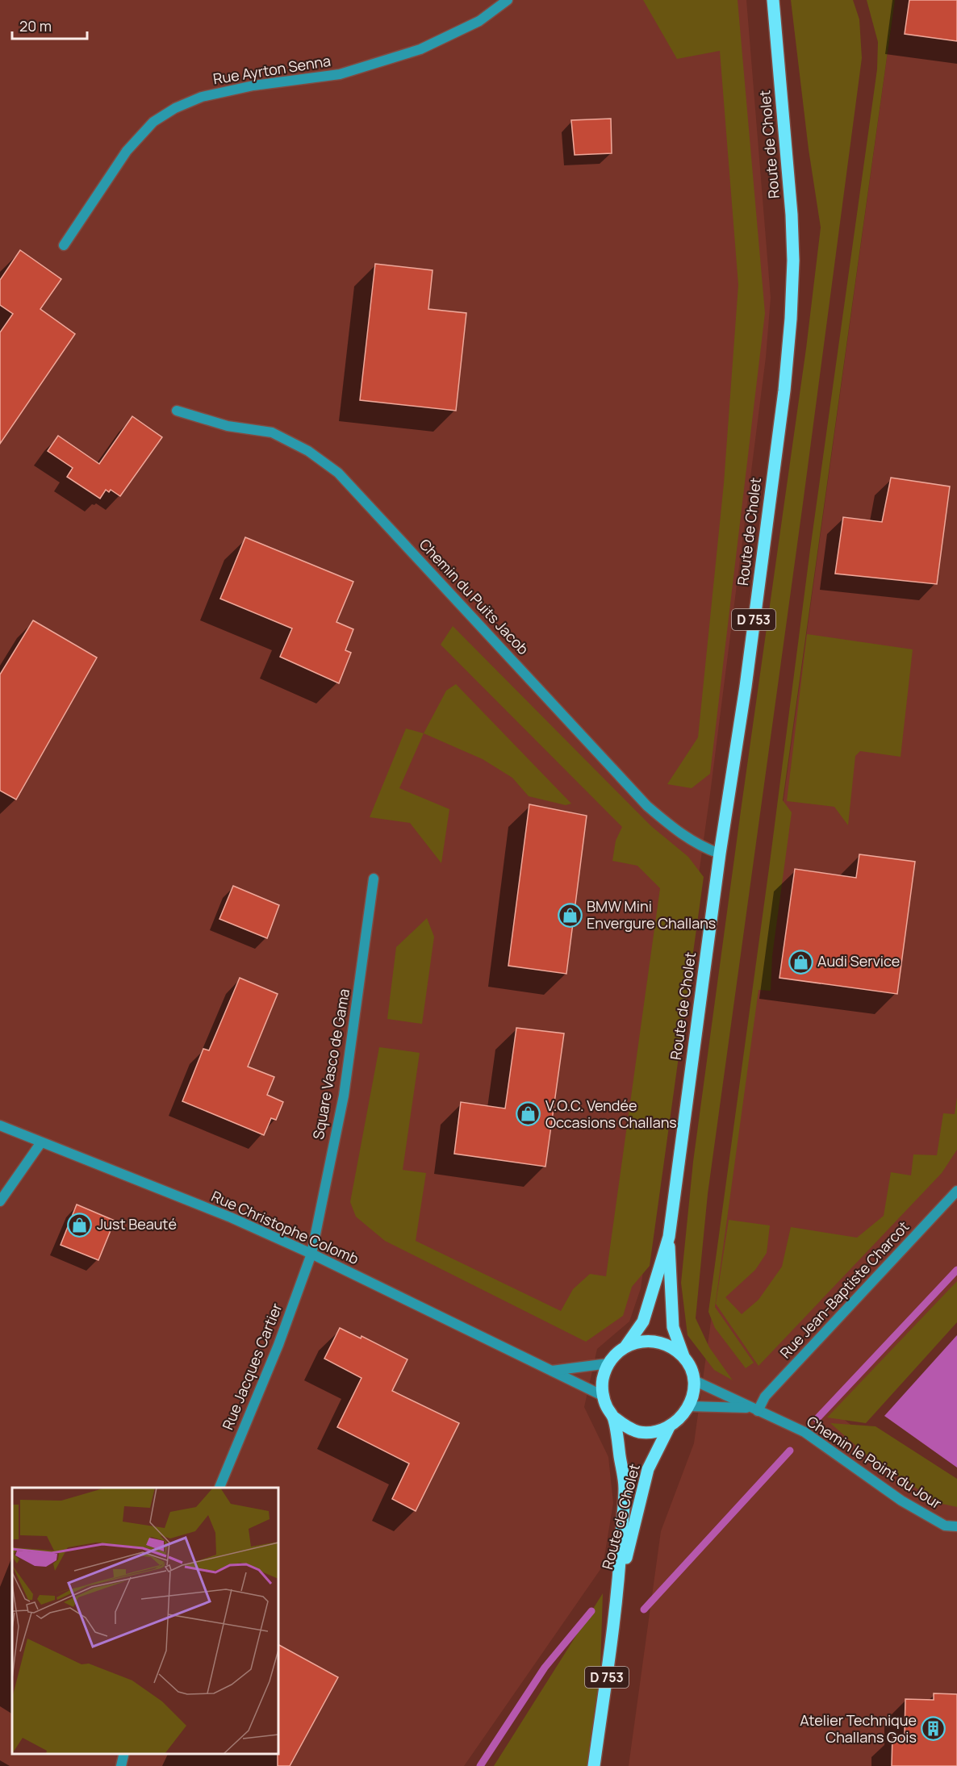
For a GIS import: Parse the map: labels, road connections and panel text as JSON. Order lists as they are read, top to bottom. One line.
{"streets":{"main road":["Route de Cholet","D 753"],"street":["Rue Ayrton Senna","Chemin du Puits Jacob","Square Vasco de Gama","Rue Christophe Colomb","Rue Jean-Baptiste Charcot","Rue Jacques Cartier","Chemin le Point du Jour"]},"crossings":[["Route de Cholet","Chemin du Puits Jacob"],["Route de Cholet","Rue Christophe Colomb"],["Route de Cholet","Chemin le Point du Jour"],["Square Vasco de Gama","Rue Christophe Colomb"],["Square Vasco de Gama","Rue Jacques Cartier"],["Rue Christophe Colomb","Rue Jacques Cartier"],["Rue Christophe Colomb","Chemin le Point du Jour"],["Rue Jean-Baptiste Charcot","Chemin le Point du Jour"]],"places":{"shop":["BMW Mini Envergure Challans","Audi Service","V.O.C. Vendée Occasions Challans","Just Beauté"],"building":["Atelier Technique Challans Gois"]},"scale_bar":"20 m"}
